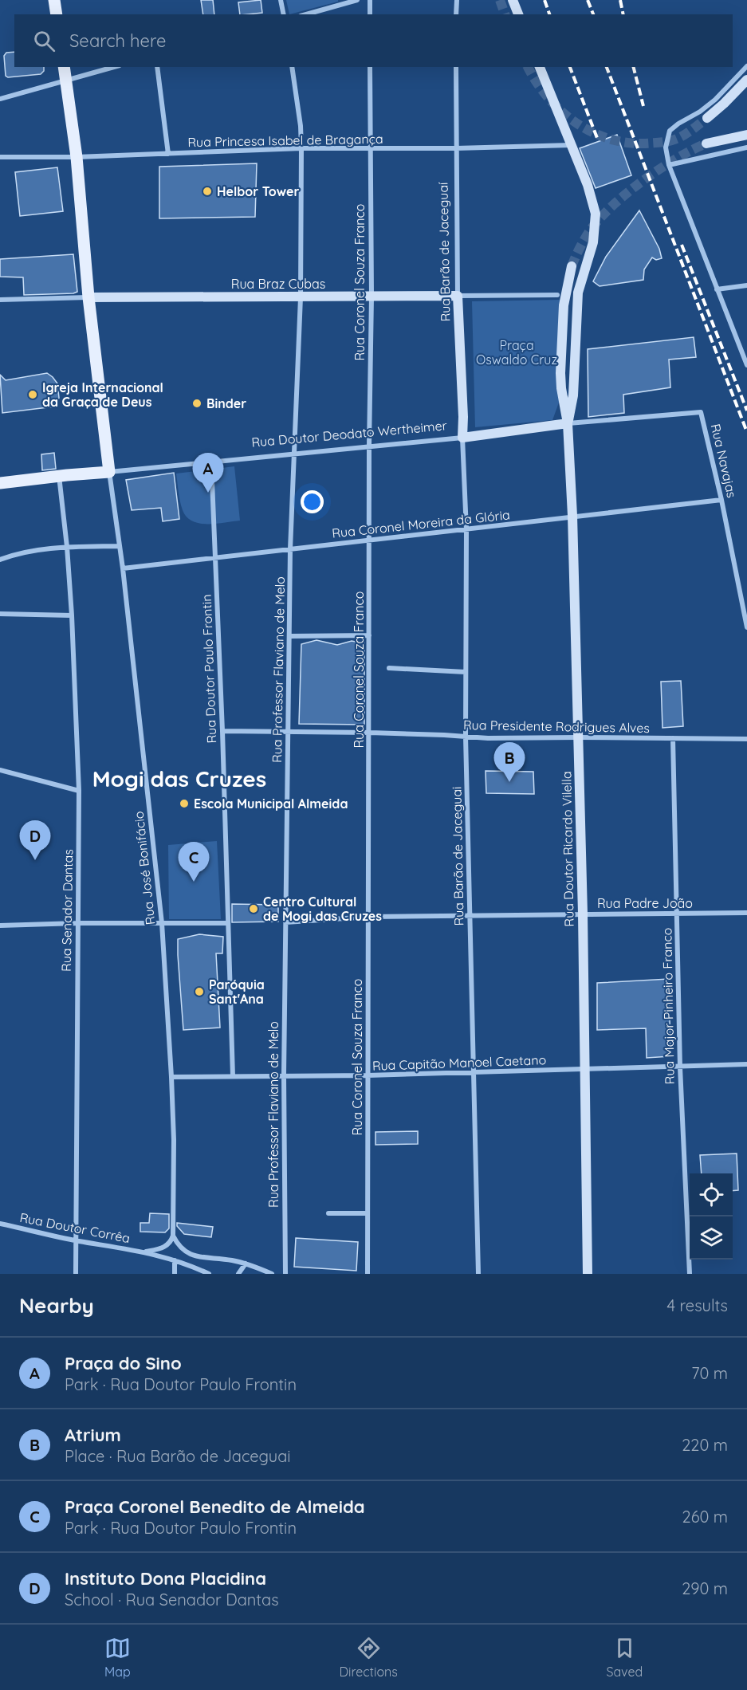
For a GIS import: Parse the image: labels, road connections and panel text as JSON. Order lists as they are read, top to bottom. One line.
{"streets":{"main road":["Rua Doutor Deodato Wertheimer"],"street":["Rua Princesa Isabel de Bragança","Rua Barão de Jaceguaí","Rua Coronel Souza Franco","Rua Braz Cubas","Rua Navajas","Rua Coronel Moreira da Glória","Rua Doutor Paulo Frontin","Rua Professor Flaviano de Melo","Rua Presidente Rodrigues Alves","Rua Doutor Ricardo Vilella","Rua Barão de Jaceguai","Rua José Bonifácio","Rua Padre João","Rua Senador Dantas","Rua Major Pinheiro Franco","Rua Capitão Manoel Caetano","Rua Doutor Corrêa"]},"crossings":[["Rua Princesa Isabel de Bragança","Rua Barão de Jaceguaí"],["Rua Princesa Isabel de Bragança","Rua Coronel Souza Franco"],["Rua Princesa Isabel de Bragança","Rua Professor Flaviano de Melo"],["Rua Barão de Jaceguaí","Rua Braz Cubas"],["Rua Barão de Jaceguaí","Rua Doutor Deodato Wertheimer"],["Rua Barão de Jaceguaí","Rua Barão de Jaceguai"],["Rua Coronel Souza Franco","Rua Braz Cubas"],["Rua Coronel Souza Franco","Rua Doutor Deodato Wertheimer"],["Rua Coronel Souza Franco","Rua Coronel Moreira da Glória"],["Rua Coronel Souza Franco","Rua Presidente Rodrigues Alves"],["Rua Coronel Souza Franco","Rua Padre João"],["Rua Coronel Souza Franco","Rua Capitão Manoel Caetano"],["Rua Braz Cubas","Rua Professor Flaviano de Melo"],["Rua Doutor Deodato Wertheimer","Rua Navajas"],["Rua Doutor Deodato Wertheimer","Rua Doutor Paulo Frontin"],["Rua Doutor Deodato Wertheimer","Rua Professor Flaviano de Melo"],["Rua Doutor Deodato Wertheimer","Rua Doutor Ricardo Vilella"],["Rua Doutor Deodato Wertheimer","Rua Barão de Jaceguai"],["Rua Doutor Deodato Wertheimer","Rua José Bonifácio"],["Rua Doutor Deodato Wertheimer","Rua Senador Dantas"],["Rua Navajas","Rua Coronel Moreira da Glória"],["Rua Coronel Moreira da Glória","Rua Doutor Paulo Frontin"],["Rua Coronel Moreira da Glória","Rua Professor Flaviano de Melo"],["Rua Coronel Moreira da Glória","Rua Doutor Ricardo Vilella"],["Rua Coronel Moreira da Glória","Rua Barão de Jaceguai"],["Rua Coronel Moreira da Glória","Rua José Bonifácio"],["Rua Doutor Paulo Frontin","Rua Presidente Rodrigues Alves"],["Rua Doutor Paulo Frontin","Rua Capitão Manoel Caetano"],["Rua Professor Flaviano de Melo","Rua Presidente Rodrigues Alves"],["Rua Professor Flaviano de Melo","Rua Padre João"],["Rua Professor Flaviano de Melo","Rua Capitão Manoel Caetano"],["Rua Presidente Rodrigues Alves","Rua Doutor Ricardo Vilella"],["Rua Presidente Rodrigues Alves","Rua Barão de Jaceguai"],["Rua Presidente Rodrigues Alves","Rua Major Pinheiro Franco"],["Rua Doutor Ricardo Vilella","Rua Padre João"],["Rua Doutor Ricardo Vilella","Rua Capitão Manoel Caetano"],["Rua Barão de Jaceguai","Rua Padre João"],["Rua Barão de Jaceguai","Rua Capitão Manoel Caetano"],["Rua José Bonifácio","Rua Capitão Manoel Caetano"],["Rua José Bonifácio","Rua Doutor Corrêa"],["Rua Padre João","Rua Major Pinheiro Franco"],["Rua Senador Dantas","Rua Doutor Corrêa"],["Rua Major Pinheiro Franco","Rua Capitão Manoel Caetano"]],"districts":["Mogi das Cruzes"],"parks":["Praça Oswaldo Cruz"],"places":["Helbor Tower","Igreja Internacional da Graça de Deus","Binder","Escola Municipal Almeida","Centro Cultural de Mogi das Cruzes","Paróquia Sant'Ana"],"page":{"search":"Search here","pins":["A","B","D","C"],"heading":["Nearby","4 results"],"list":[{"mark":"A","name":"Praça do Sino","note":"Park · Rua Doutor Paulo Frontin","value":"70 m"},{"mark":"B","name":"Atrium","note":"Place · Rua Barão de Jaceguai","value":"220 m"},{"mark":"C","name":"Praça Coronel Benedito de Almeida","note":"Park · Rua Doutor Paulo Frontin","value":"260 m"},{"mark":"D","name":"Instituto Dona Placidina","note":"School · Rua Senador Dantas","value":"290 m"}],"nav":["Map","Directions","Saved"]}}
